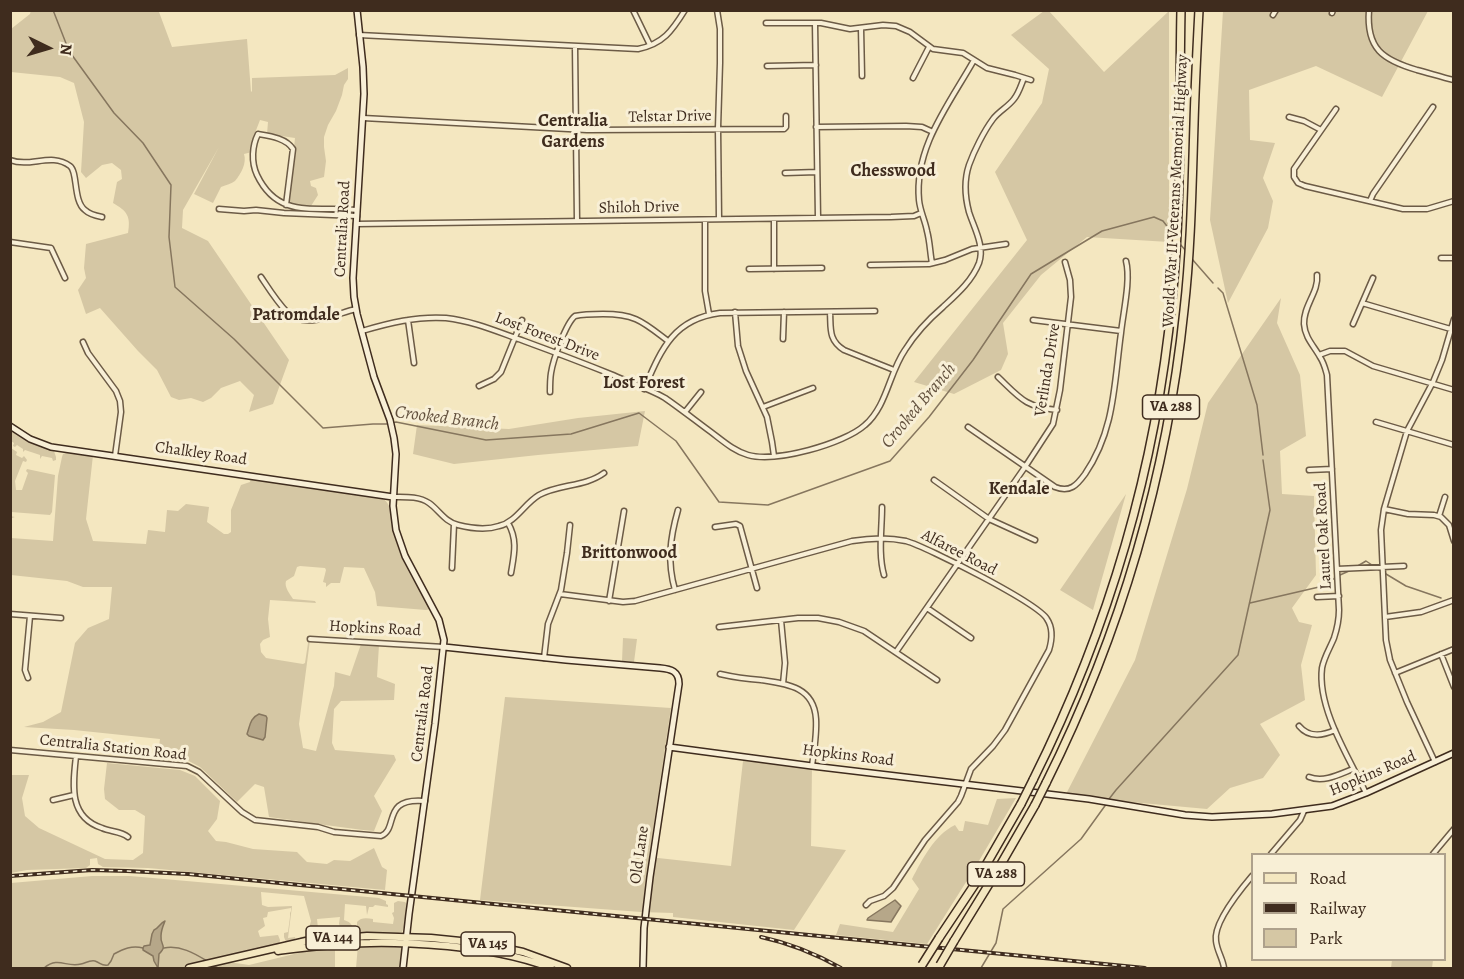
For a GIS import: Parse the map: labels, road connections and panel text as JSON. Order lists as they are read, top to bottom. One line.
{"streets":{"highway":["World War II Veterans Memorial Highway","VA 288"],"main road":["Centralia Road","Chalkley Road","Hopkins Road","Old Lane","VA 144","VA 145"],"street":["Telstar Drive","Shiloh Drive","Lost Forest Drive","Verlinda Drive","Laurel Oak Road","Alfaree Road","Centralia Station Road"]},"crossings":[["Telstar Drive","Centralia Road"],["Shiloh Drive","Centralia Road"],["Centralia Road","Lost Forest Drive"],["Centralia Road","Chalkley Road"],["Centralia Road","Hopkins Road"],["Centralia Road","Centralia Station Road"],["Centralia Road","VA 144"],["Centralia Road","VA 145"],["Verlinda Drive","Alfaree Road"],["Laurel Oak Road","Hopkins Road"],["Alfaree Road","Hopkins Road"],["Hopkins Road","Old Lane"],["VA 144","VA 145"]],"districts":["Centralia Gardens","Chesswood","Patromdale","Lost Forest","Kendale","Brittonwood"],"water":["Crooked Branch"],"legend":["Road","Railway","Park"],"north":"right"}
